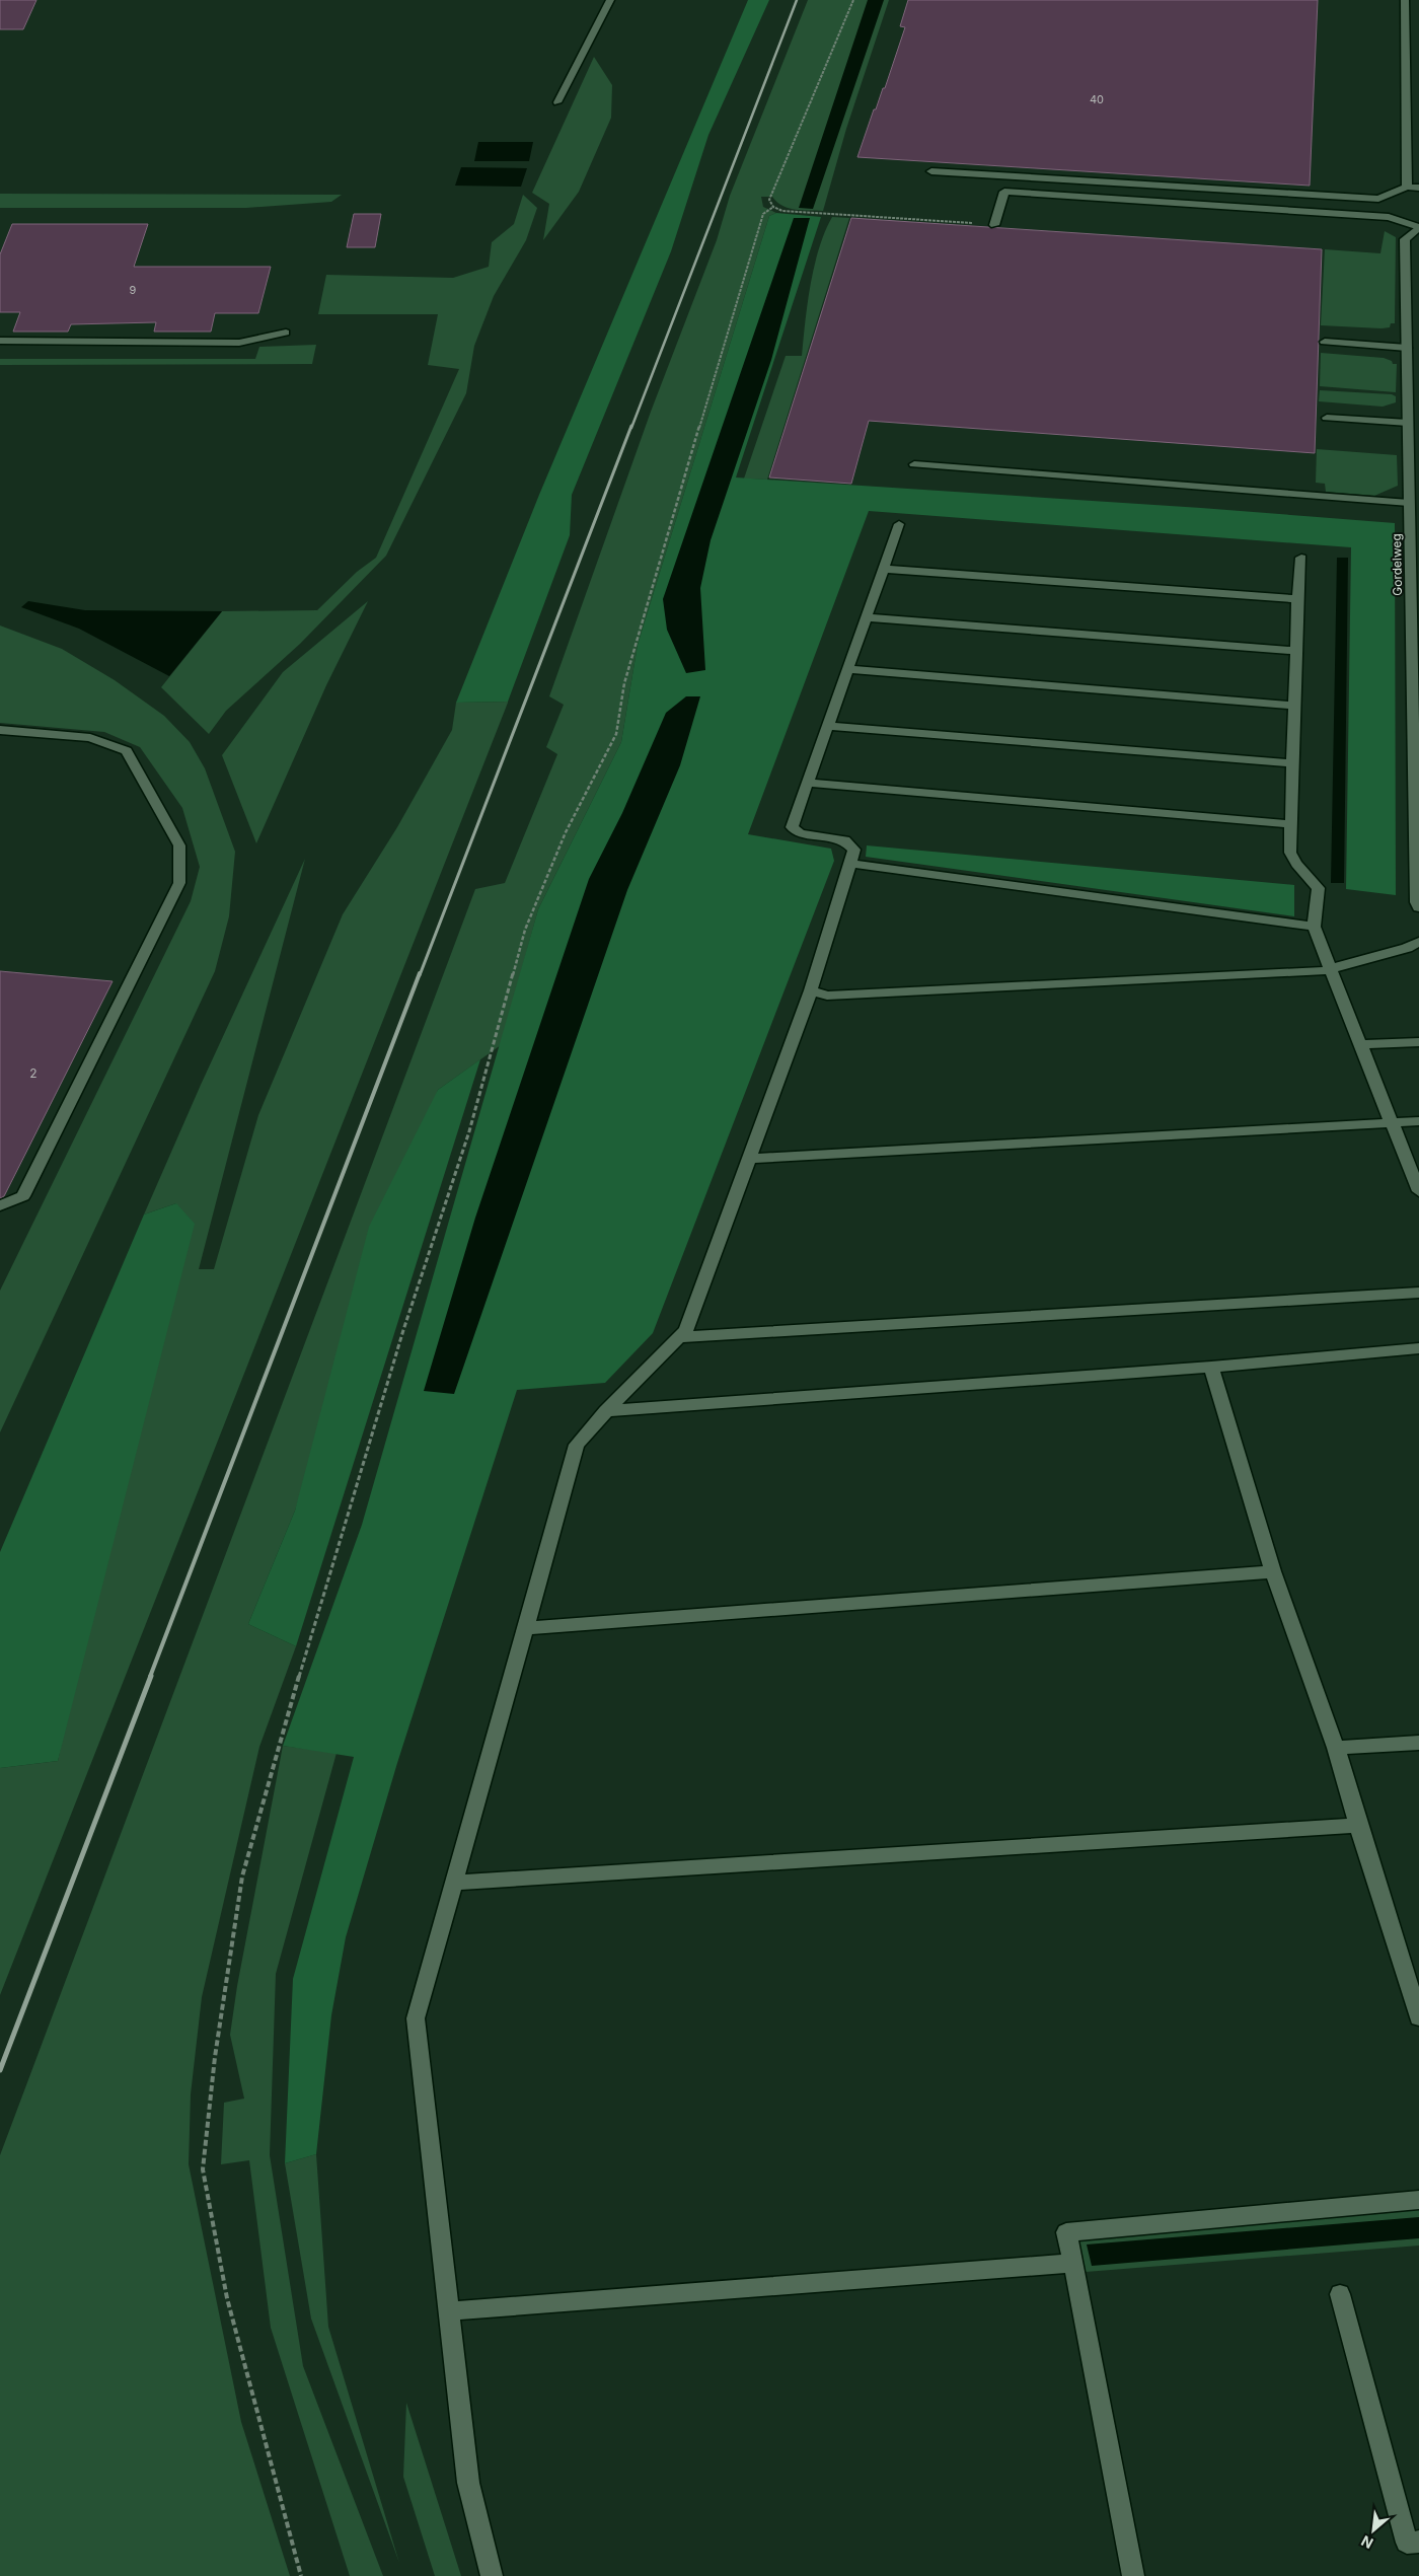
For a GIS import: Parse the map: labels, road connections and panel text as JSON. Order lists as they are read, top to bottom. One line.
{"streets":{"street":["Gordelweg"]},"house_numbers":["40","9","2"],"north":"bottom left"}
